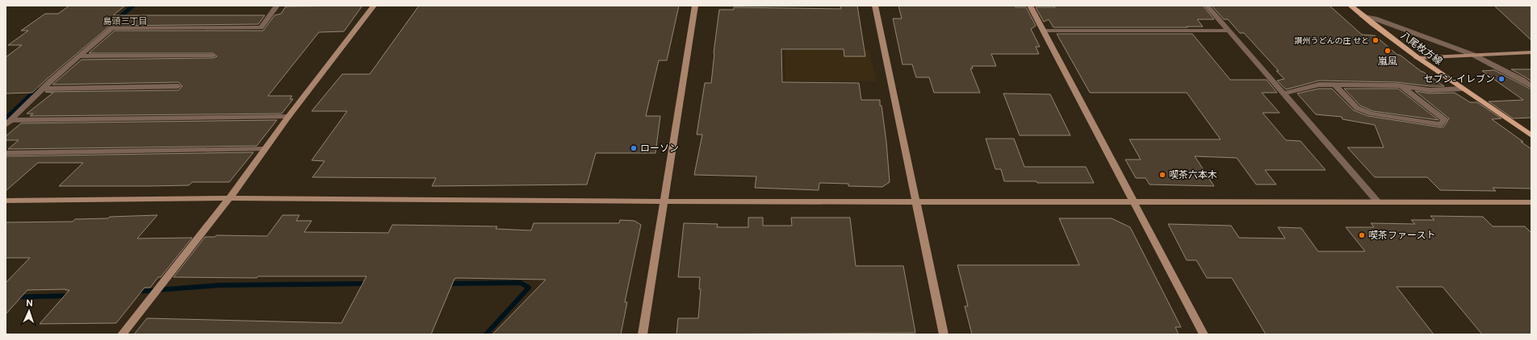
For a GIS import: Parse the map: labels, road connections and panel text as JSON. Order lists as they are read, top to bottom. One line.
{"streets":{"main road":["八尾枚方線"]},"districts":["島頭三丁目"],"places":["讃州うどんの庄 せと","嵐風","セブン-イレブン","ローソン","喫茶六本木","喫茶ファースト"],"north":"top"}
